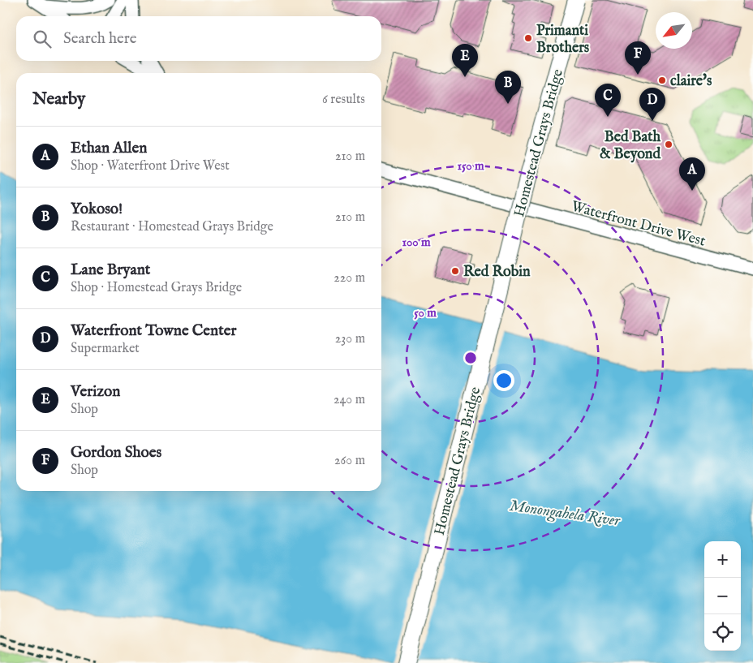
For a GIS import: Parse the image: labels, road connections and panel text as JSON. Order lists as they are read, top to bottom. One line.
{"streets":{"main road":["Homestead Grays Bridge"],"street":["Waterfront Drive West"]},"water":["Monongahela River"],"places":["Primanti Brothers","claire's","Bed Bath & Beyond","Red Robin"],"north":"bottom left","page":{"search":"Search here","pins":["F","E","B","C","D","A"],"heading":["Nearby","6 results"],"list":[{"mark":"A","name":"Ethan Allen","note":"Shop · Waterfront Drive West","value":"210 m"},{"mark":"B","name":"Yokoso!","note":"Restaurant · Homestead Grays Bridge","value":"210 m"},{"mark":"C","name":"Lane Bryant","note":"Shop · Homestead Grays Bridge","value":"220 m"},{"mark":"D","name":"Waterfront Towne Center","note":"Supermarket","value":"230 m"},{"mark":"E","name":"Verizon","note":"Shop","value":"240 m"},{"mark":"F","name":"Gordon Shoes","note":"Shop","value":"260 m"}],"map_buttons":["+","−"]},"rings":["150 m","100 m","50 m"]}
